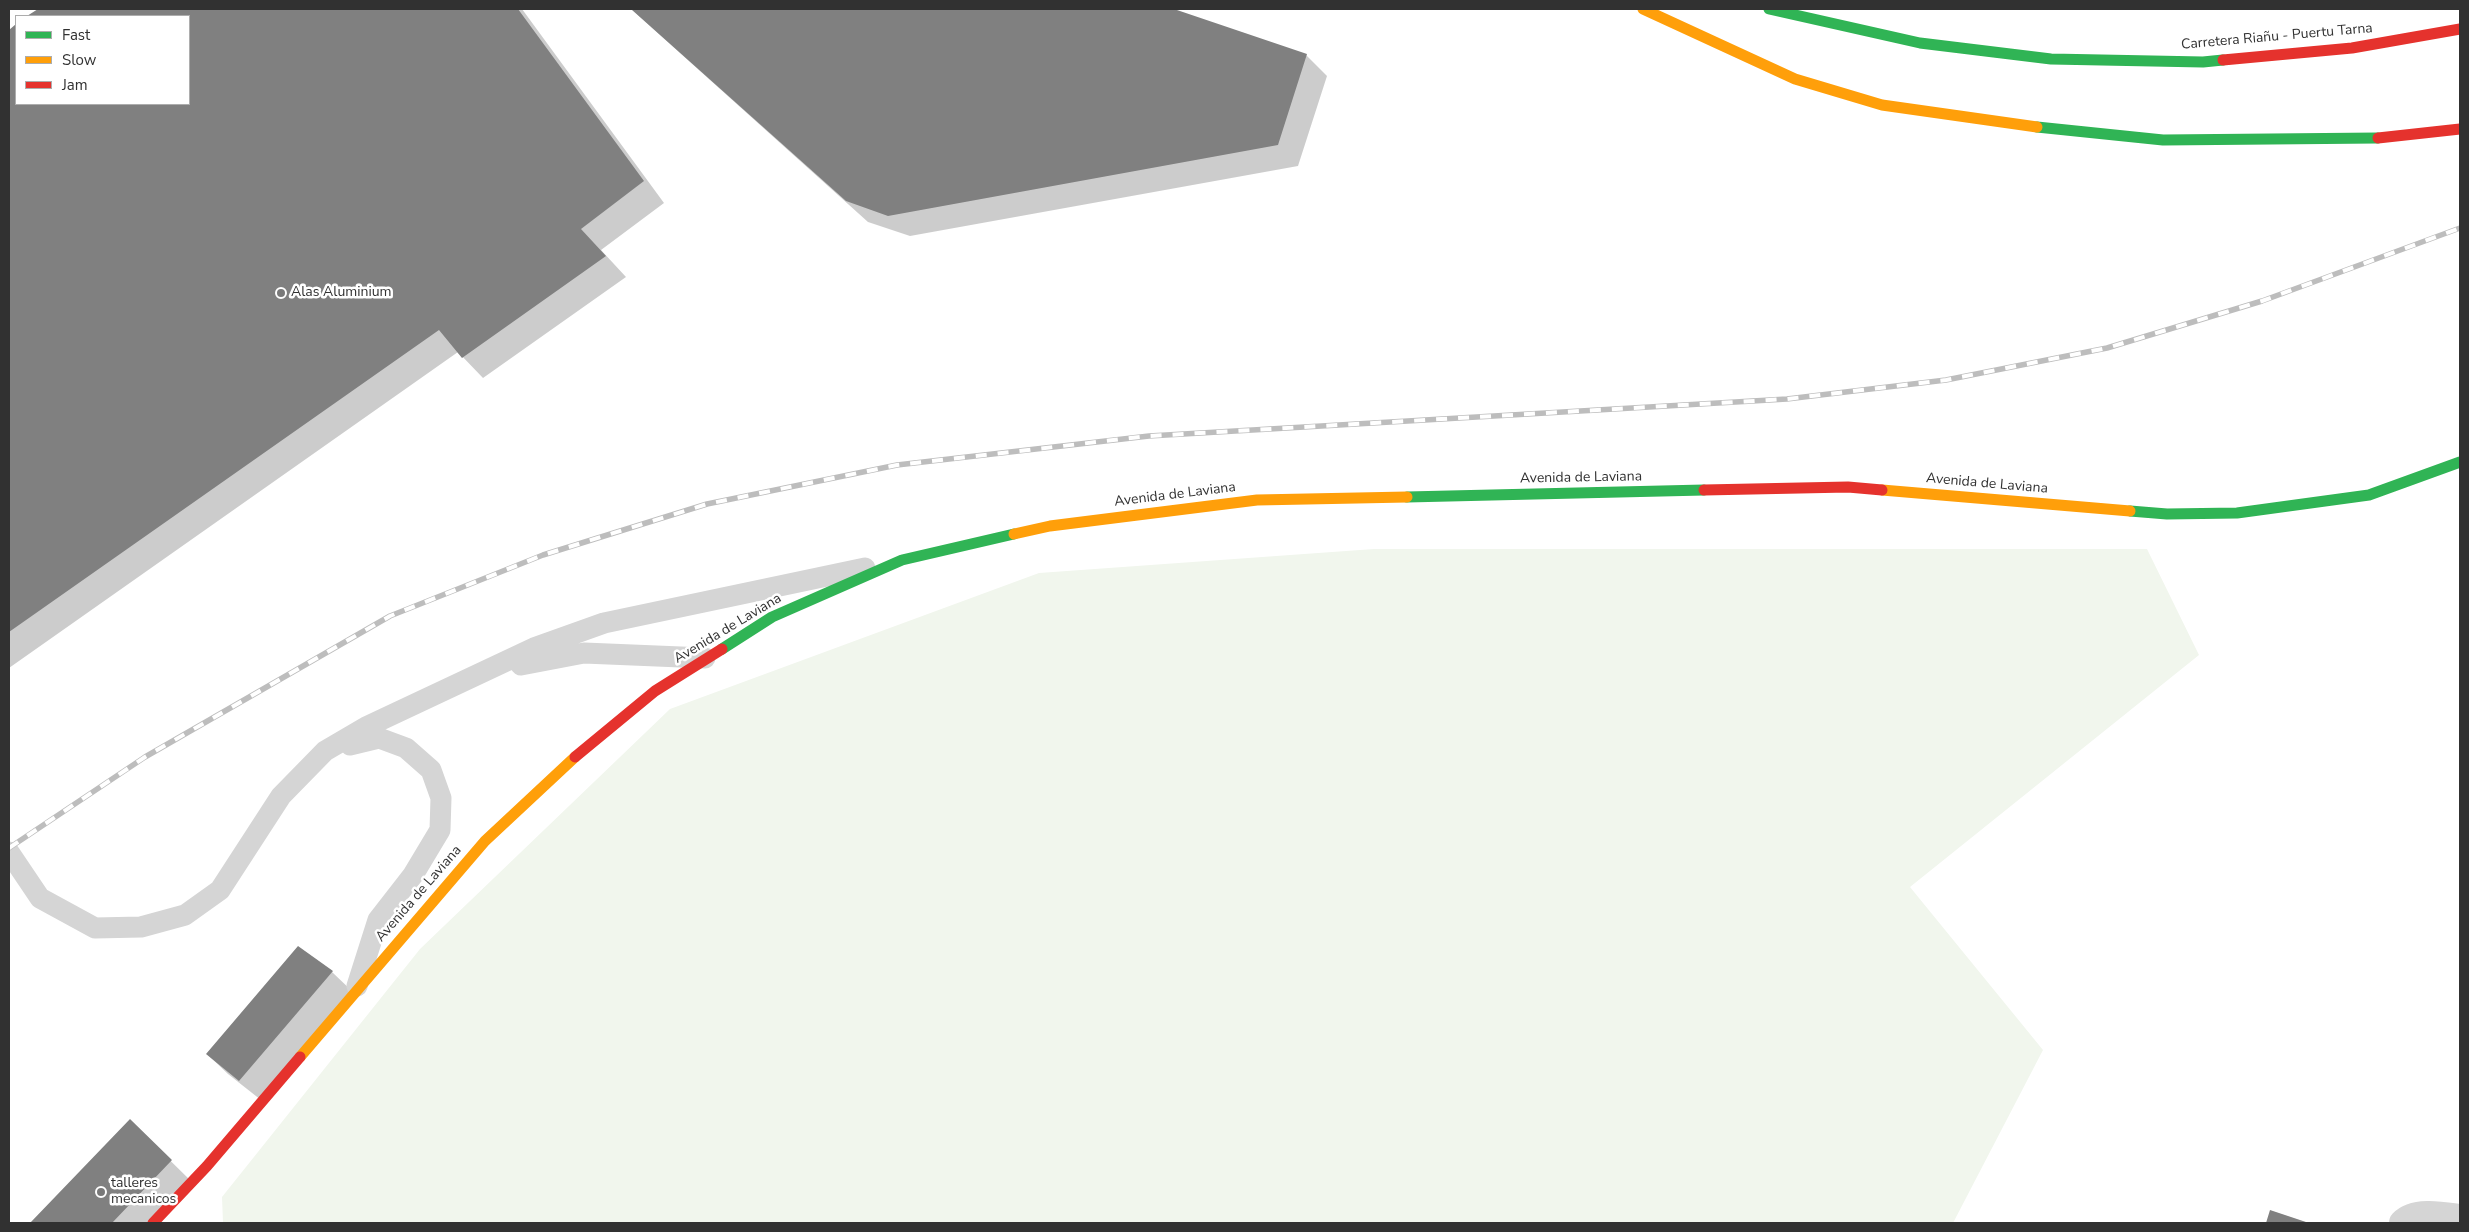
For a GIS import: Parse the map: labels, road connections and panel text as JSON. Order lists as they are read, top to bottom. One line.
{"streets":{"street":["Carretera Riañu - Puertu Tarna","Avenida de Laviana"]},"places":["Alas Aluminium","talleres mecanicos"],"legend":["Fast","Slow","Jam"]}
